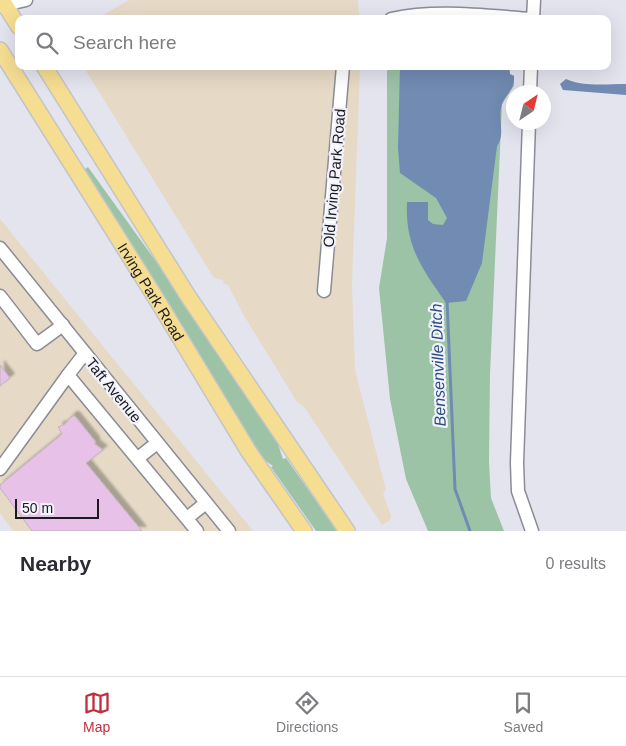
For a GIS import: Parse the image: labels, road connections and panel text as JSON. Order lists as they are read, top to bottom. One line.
{"streets":{"main road":["Irving Park Road"],"street":["Old Irving Park Road","Taft Avenue"]},"water":["Bensenville Ditch"],"scale_bar":"50 m","north":"top right","page":{"search":"Search here","scale":"50 m","heading":["Nearby","0 results"],"nav":["Map","Directions","Saved"]}}
